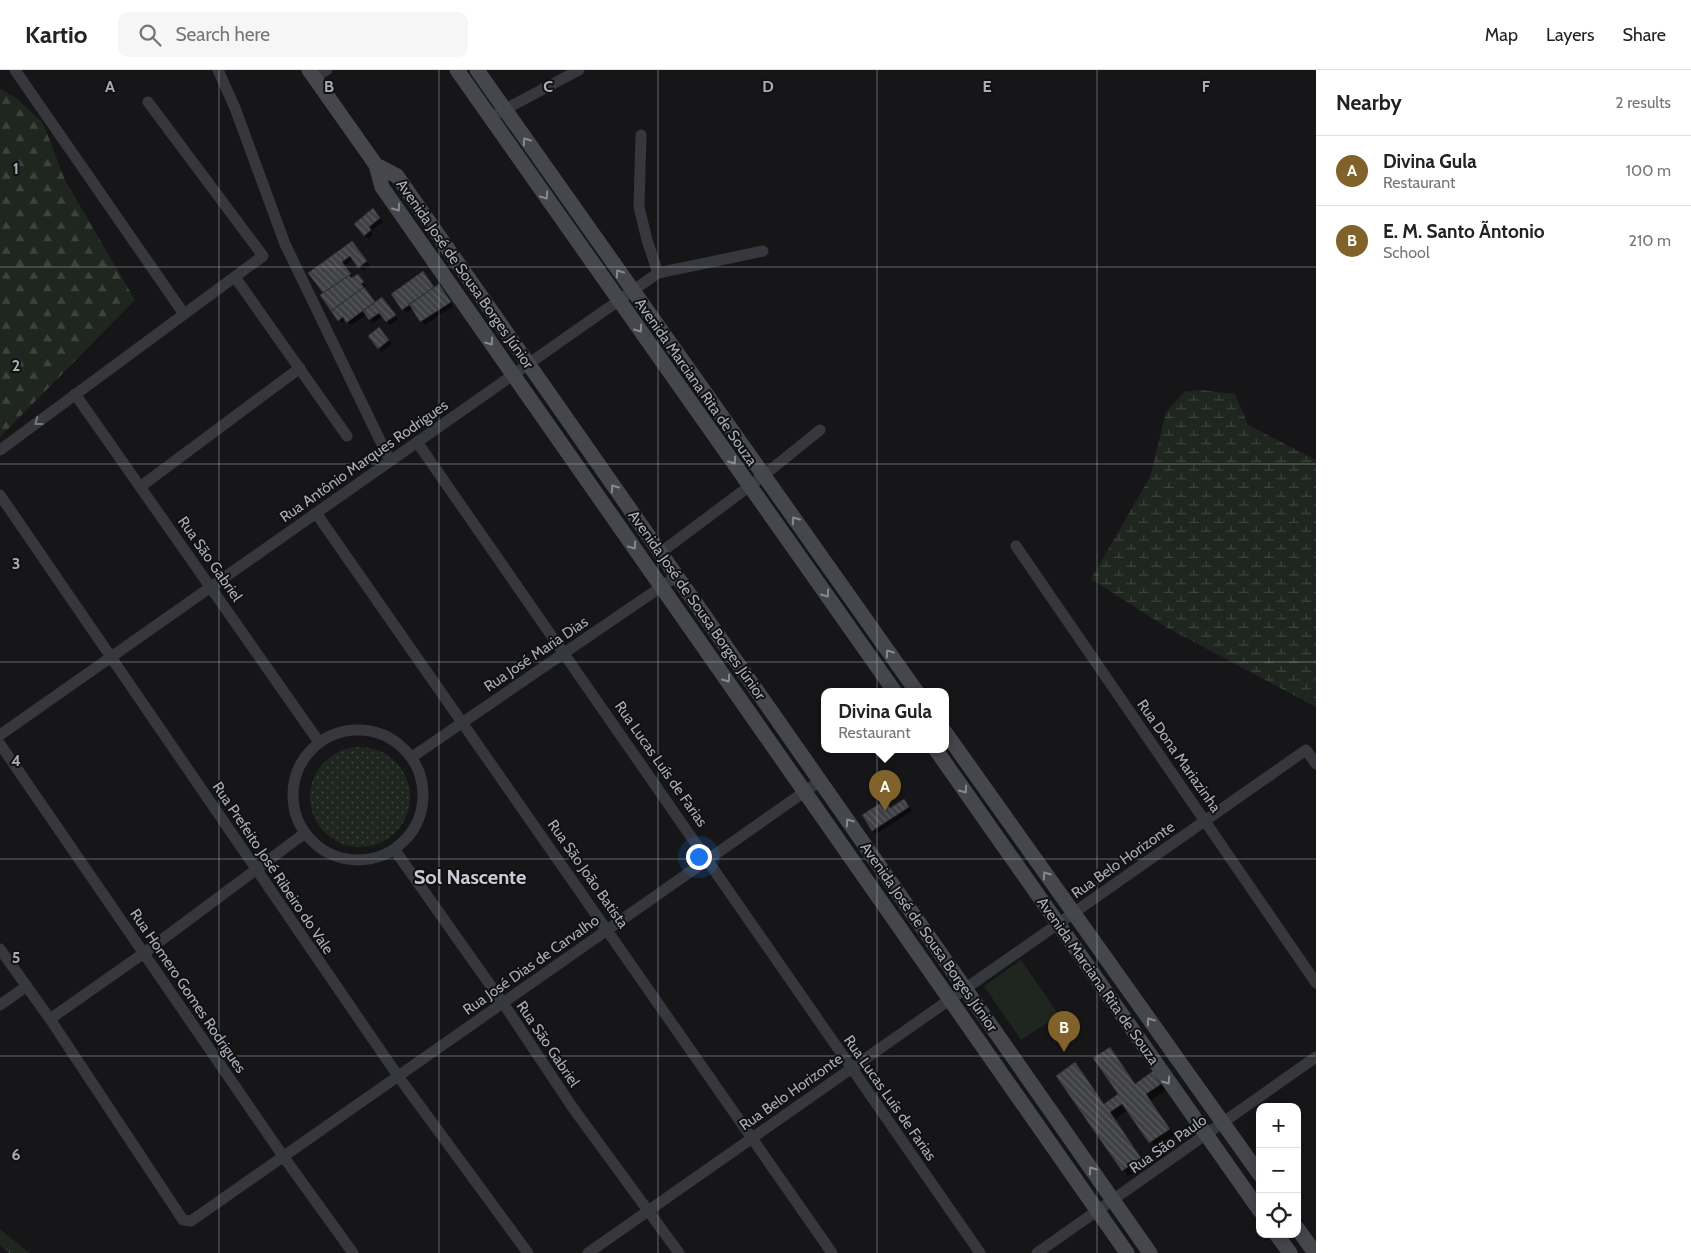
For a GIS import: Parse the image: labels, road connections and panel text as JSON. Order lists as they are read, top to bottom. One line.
{"streets":{"street":["Avenida José de Sousa Borges Júnior","Avenida Marciana Rita de Souza","Rua Antônio Marques Rodrigues","Rua São Gabriel","Rua José Maria Dias","Rua Dona Mariazinha","Rua Lucas Luís de Farias","Rua Belo Horizonte","Rua Prefeito José Ribeiro do Vale","Rua São João Batista","Rua José Dias de Carvalho","Rua Homero Gomes Rodrigues","Rua São Paulo"]},"crossings":[["Avenida José de Sousa Borges Júnior","Rua Antônio Marques Rodrigues"],["Avenida José de Sousa Borges Júnior","Rua José Maria Dias"],["Avenida José de Sousa Borges Júnior","Rua Belo Horizonte"],["Avenida José de Sousa Borges Júnior","Rua José Dias de Carvalho"],["Avenida José de Sousa Borges Júnior","Rua São Paulo"],["Avenida Marciana Rita de Souza","Rua Antônio Marques Rodrigues"],["Avenida Marciana Rita de Souza","Rua Belo Horizonte"],["Avenida Marciana Rita de Souza","Rua São Paulo"],["Rua Antônio Marques Rodrigues","Rua São Gabriel"],["Rua Antônio Marques Rodrigues","Rua Lucas Luís de Farias"],["Rua Antônio Marques Rodrigues","Rua Prefeito José Ribeiro do Vale"],["Rua Antônio Marques Rodrigues","Rua São João Batista"],["Rua São Gabriel","Rua José Maria Dias"],["Rua São Gabriel","Rua Belo Horizonte"],["Rua São Gabriel","Rua José Dias de Carvalho"],["Rua José Maria Dias","Rua Lucas Luís de Farias"],["Rua José Maria Dias","Rua São João Batista"],["Rua Dona Mariazinha","Rua Belo Horizonte"],["Rua Lucas Luís de Farias","Rua Belo Horizonte"],["Rua Lucas Luís de Farias","Rua José Dias de Carvalho"],["Rua Belo Horizonte","Rua São João Batista"],["Rua Prefeito José Ribeiro do Vale","Rua José Dias de Carvalho"],["Rua São João Batista","Rua José Dias de Carvalho"],["Rua José Dias de Carvalho","Rua Homero Gomes Rodrigues"]],"districts":["Sol Nascente"],"page":{"header":"Kartio","search":"Search here","nav":["Map","Layers","Share"],"heading":["Nearby","2 results"],"list":[{"mark":"A","name":"Divina Gula","note":"Restaurant","value":"100 m"},{"mark":"B","name":"E. M. Santo Ãntonio","note":"School","value":"210 m"}],"popup":["Divina Gula","Restaurant"],"pins":["A","B"],"map_buttons":["+","−"]},"grid":{"columns":["A","B","C","D","E","F"],"rows":["1","2","3","4","5","6"]}}
